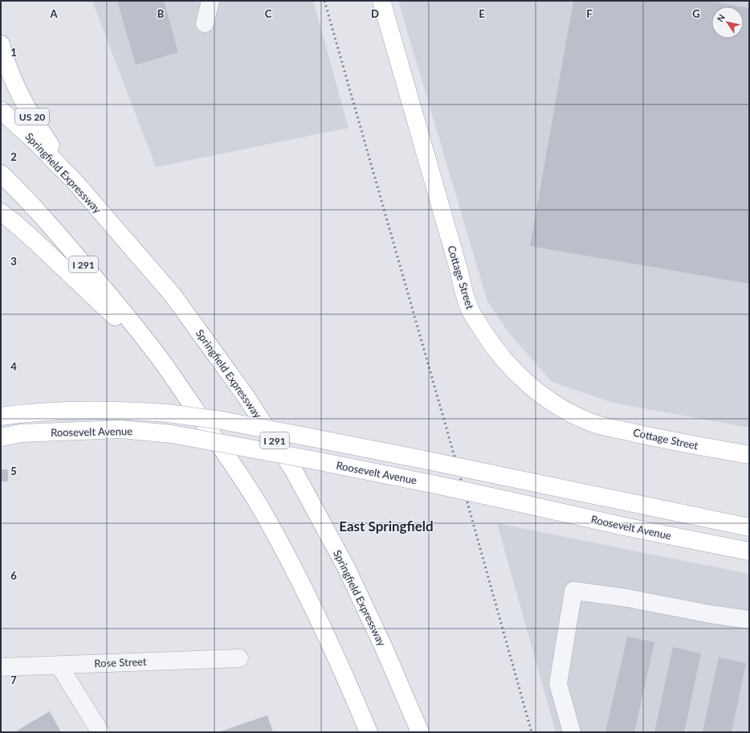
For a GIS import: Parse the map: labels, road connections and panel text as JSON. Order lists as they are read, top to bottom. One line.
{"streets":{"main road":["US 20","Springfield Expressway","I 291","Cottage Street","Roosevelt Avenue"],"street":["Rose Street"]},"crossings":[["US 20","Springfield Expressway"]],"districts":["East Springfield"],"north":"top left","grid":{"columns":["A","B","C","D","E","F","G"],"rows":["1","2","3","4","5","6","7"]}}
